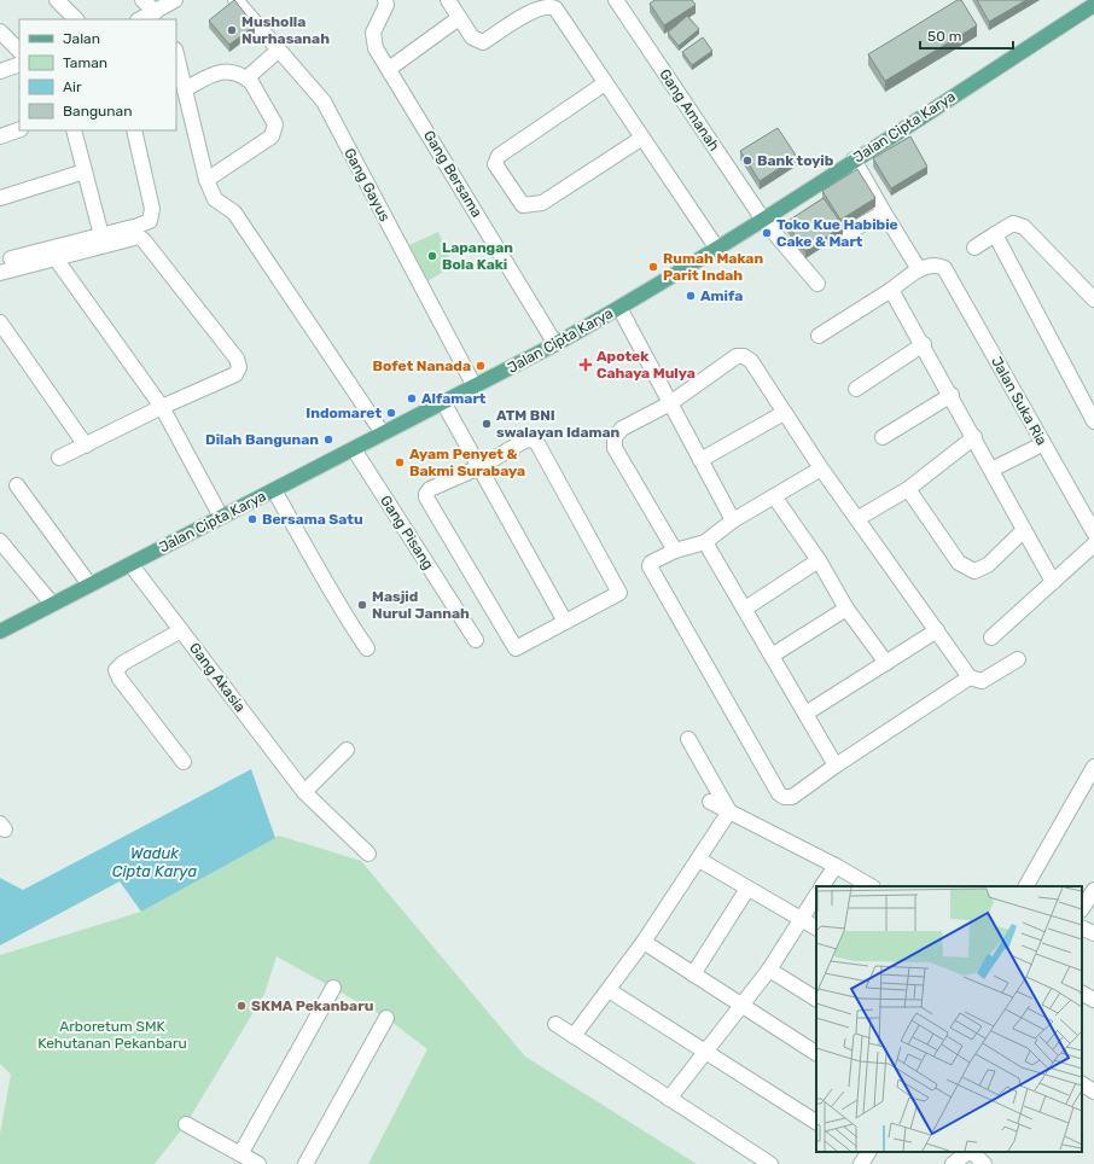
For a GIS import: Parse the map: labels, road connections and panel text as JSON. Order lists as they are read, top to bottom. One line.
{"streets":{"main road":["Jalan Cipta Karya"],"street":["Gang Amanah","Gang Bersama","Gang Gayus","Jalan Suka Ria","Gang Pisang","Gang Akasia"]},"crossings":[["Gang Amanah","Jalan Cipta Karya"],["Jalan Cipta Karya","Gang Bersama"],["Jalan Cipta Karya","Gang Gayus"],["Jalan Cipta Karya","Gang Pisang"],["Jalan Cipta Karya","Gang Akasia"]],"water":["Waduk Cipta Karya"],"parks":["Arboretum SMK Kehutanan Pekanbaru"],"places":{"other":["Musholla Nurhasanah","Bank toyib","Toko Kue Habibie Cake & Mart","Lapangan Bola Kaki","Rumah Makan Parit Indah","Amifa","Bofet Nanada","Alfamart","Indomaret","ATM BNI swalayan Idaman","Dilah Bangunan","Ayam Penyet & Bakmi Surabaya","Bersama Satu","Masjid Nurul Jannah","SKMA Pekanbaru"],"health":["Apotek Cahaya Mulya"]},"legend":["Jalan","Taman","Air","Bangunan"],"scale_bar":"50 m"}
